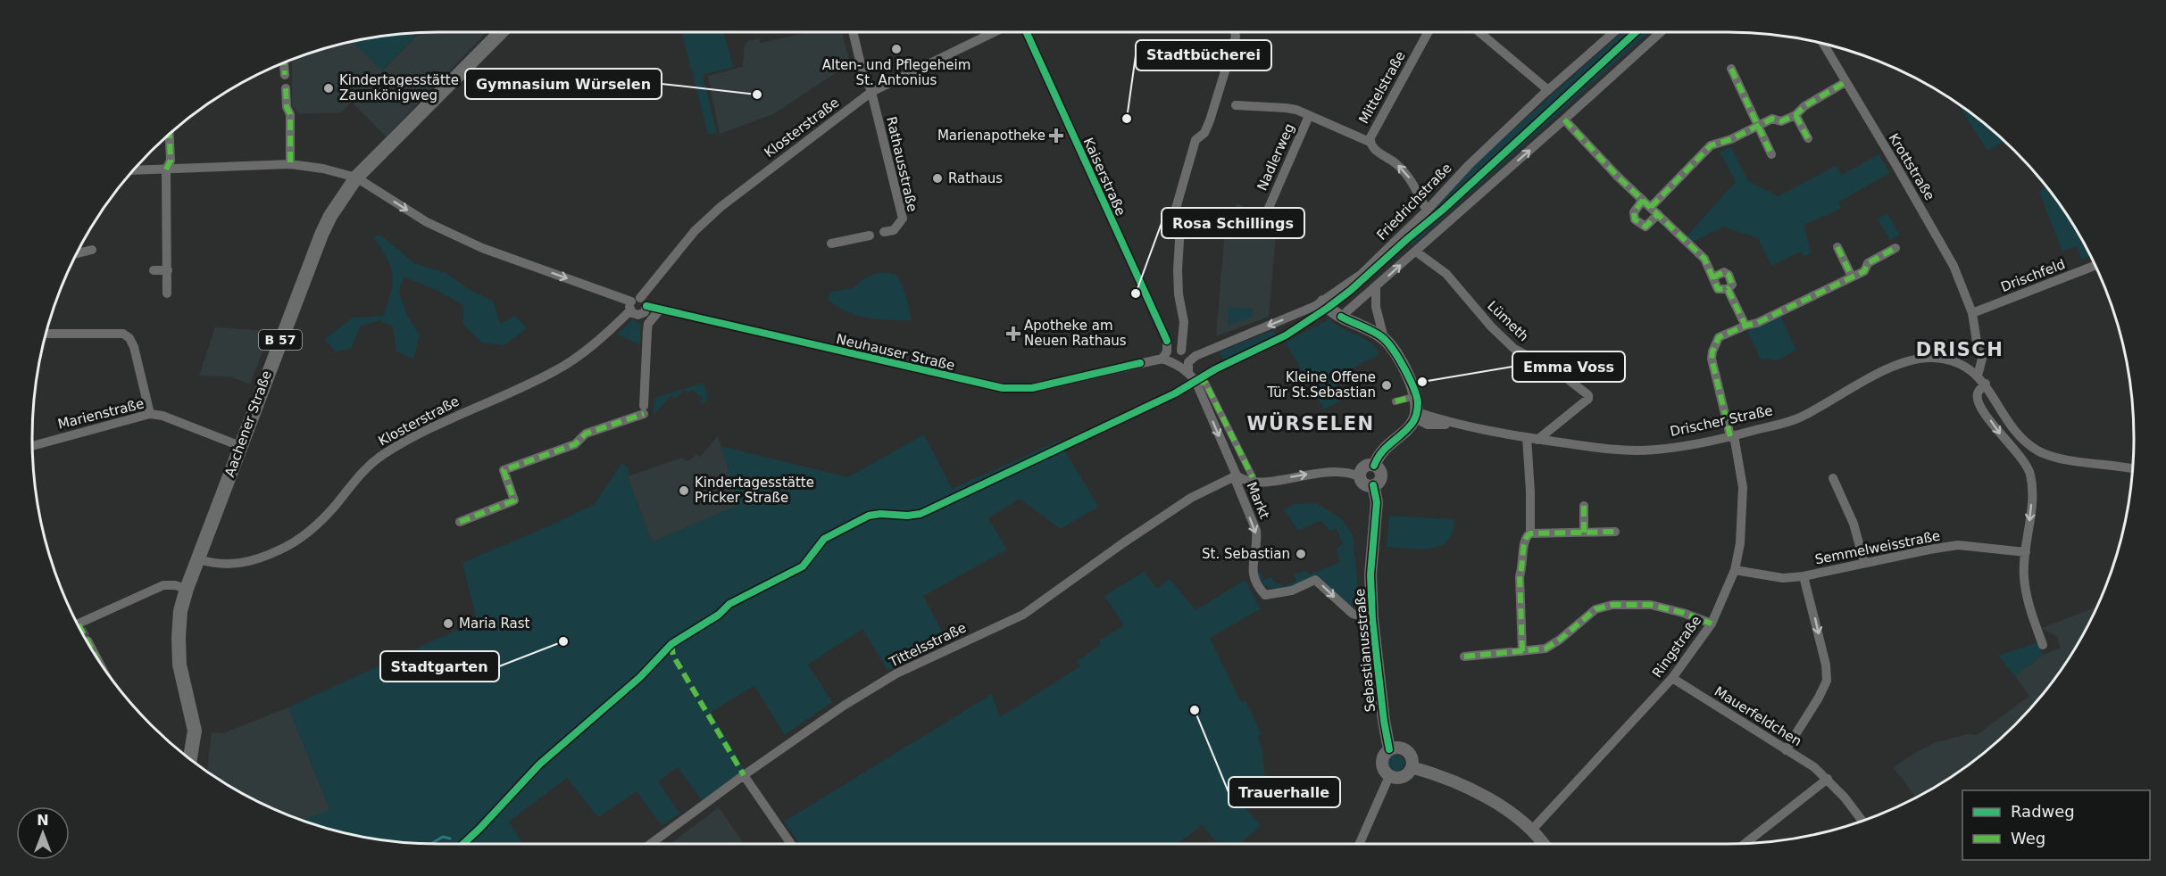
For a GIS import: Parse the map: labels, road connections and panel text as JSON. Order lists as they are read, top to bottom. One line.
{"streets":{"main road":["B 57","Aachener Straße"],"street":["Mittelstraße","Klosterstraße","Nadlerweg","Rathausstraße","Krottstraße","Kaiserstraße","Friedrichstraße","Drischfeld","Lümeth","Neuhauser Straße","Marienstraße","Drischer Straße","Markt","Semmelweisstraße","Tittelsstraße","Ringstraße","Sebastianusstraße","Mauerfeldchen"]},"crossings":[["Mittelstraße","Nadlerweg"],["Mittelstraße","Friedrichstraße"],["Klosterstraße","Rathausstraße"],["Klosterstraße","Neuhauser Straße"],["Klosterstraße","Aachener Straße"],["Krottstraße","Drischfeld"],["Krottstraße","Drischer Straße"],["Lümeth","Drischer Straße"],["Neuhauser Straße","Aachener Straße"],["Neuhauser Straße","Markt"],["Marienstraße","Aachener Straße"],["Drischer Straße","Ringstraße"],["Markt","Tittelsstraße"],["Markt","Sebastianusstraße"],["Semmelweisstraße","Ringstraße"],["Ringstraße","Mauerfeldchen"]],"one_way":["Mittelstraße"],"districts":["DRISCH","WÜRSELEN"],"places":{"other":["Alten- und Pflegeheim St. Antonius","Kindertagesstätte Zaunkönigweg","Gymnasium Würselen","Stadtbücherei","Rathaus","Rosa Schillings","Emma Voss","Kleine Offene Tür St.Sebastian","Kindertagesstätte Pricker Straße","St. Sebastian","Maria Rast","Stadtgarten","Trauerhalle"],"health":["Marienapotheke","Apotheke am Neuen Rathaus"]},"legend":["Radweg","Weg"],"north":"top"}
